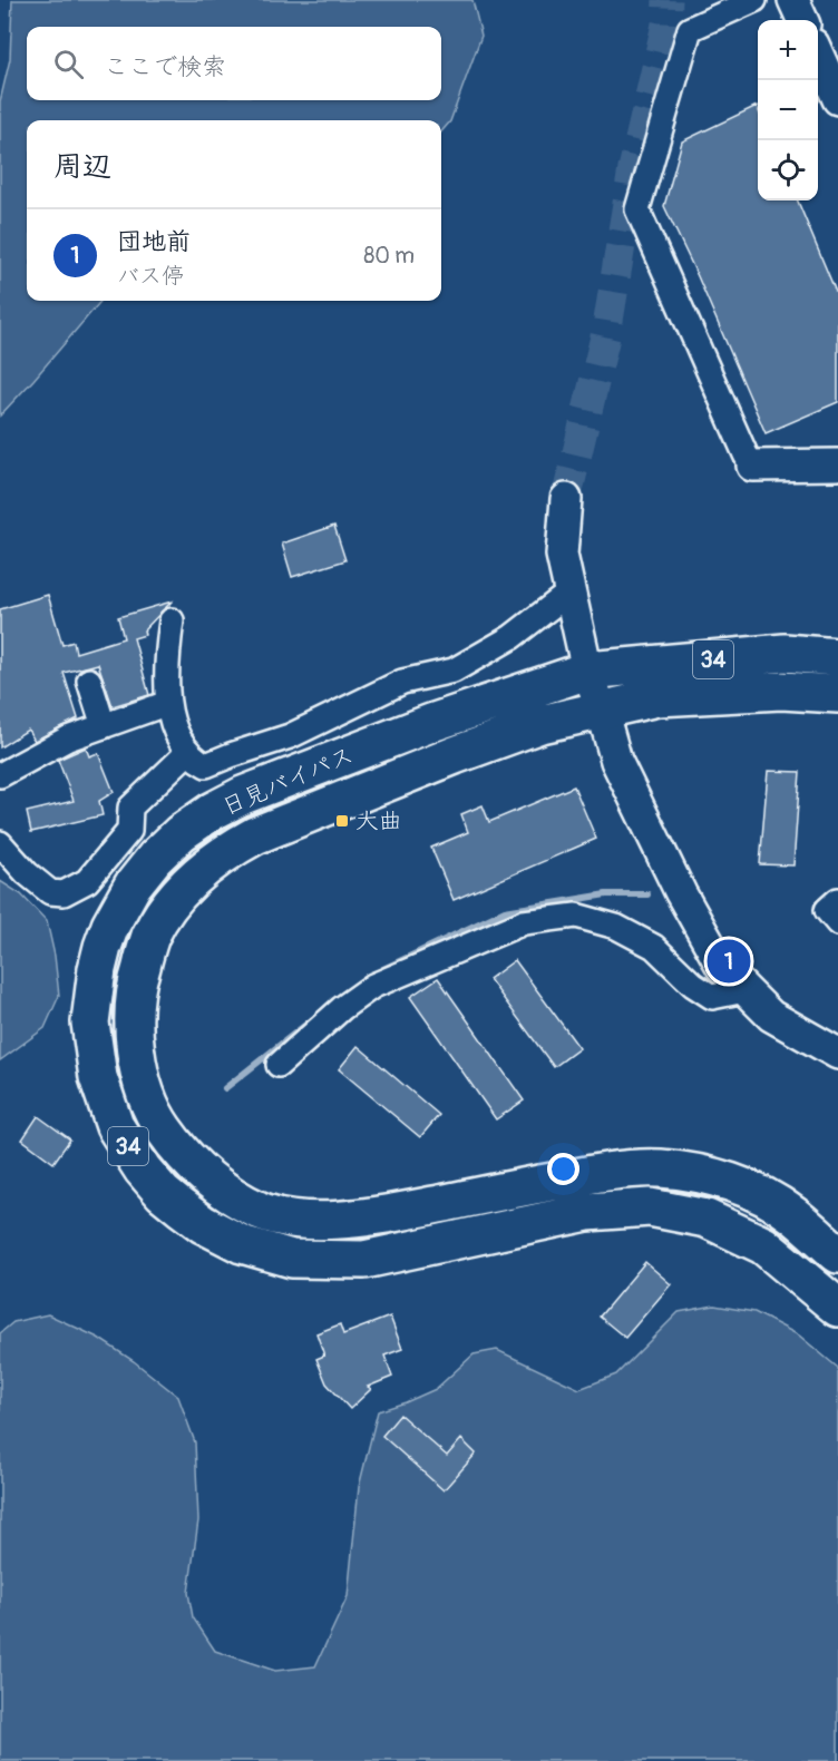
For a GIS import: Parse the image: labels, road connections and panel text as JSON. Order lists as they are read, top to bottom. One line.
{"streets":{"highway":["34","日見バイパス"]},"places":{"transit":["大曲"]},"page":{"map_buttons":["+","−"],"search":"ここで検索","heading":"周辺","list":[{"mark":"1","name":"団地前","note":"バス停","value":"80 m"}],"pins":"1"}}
